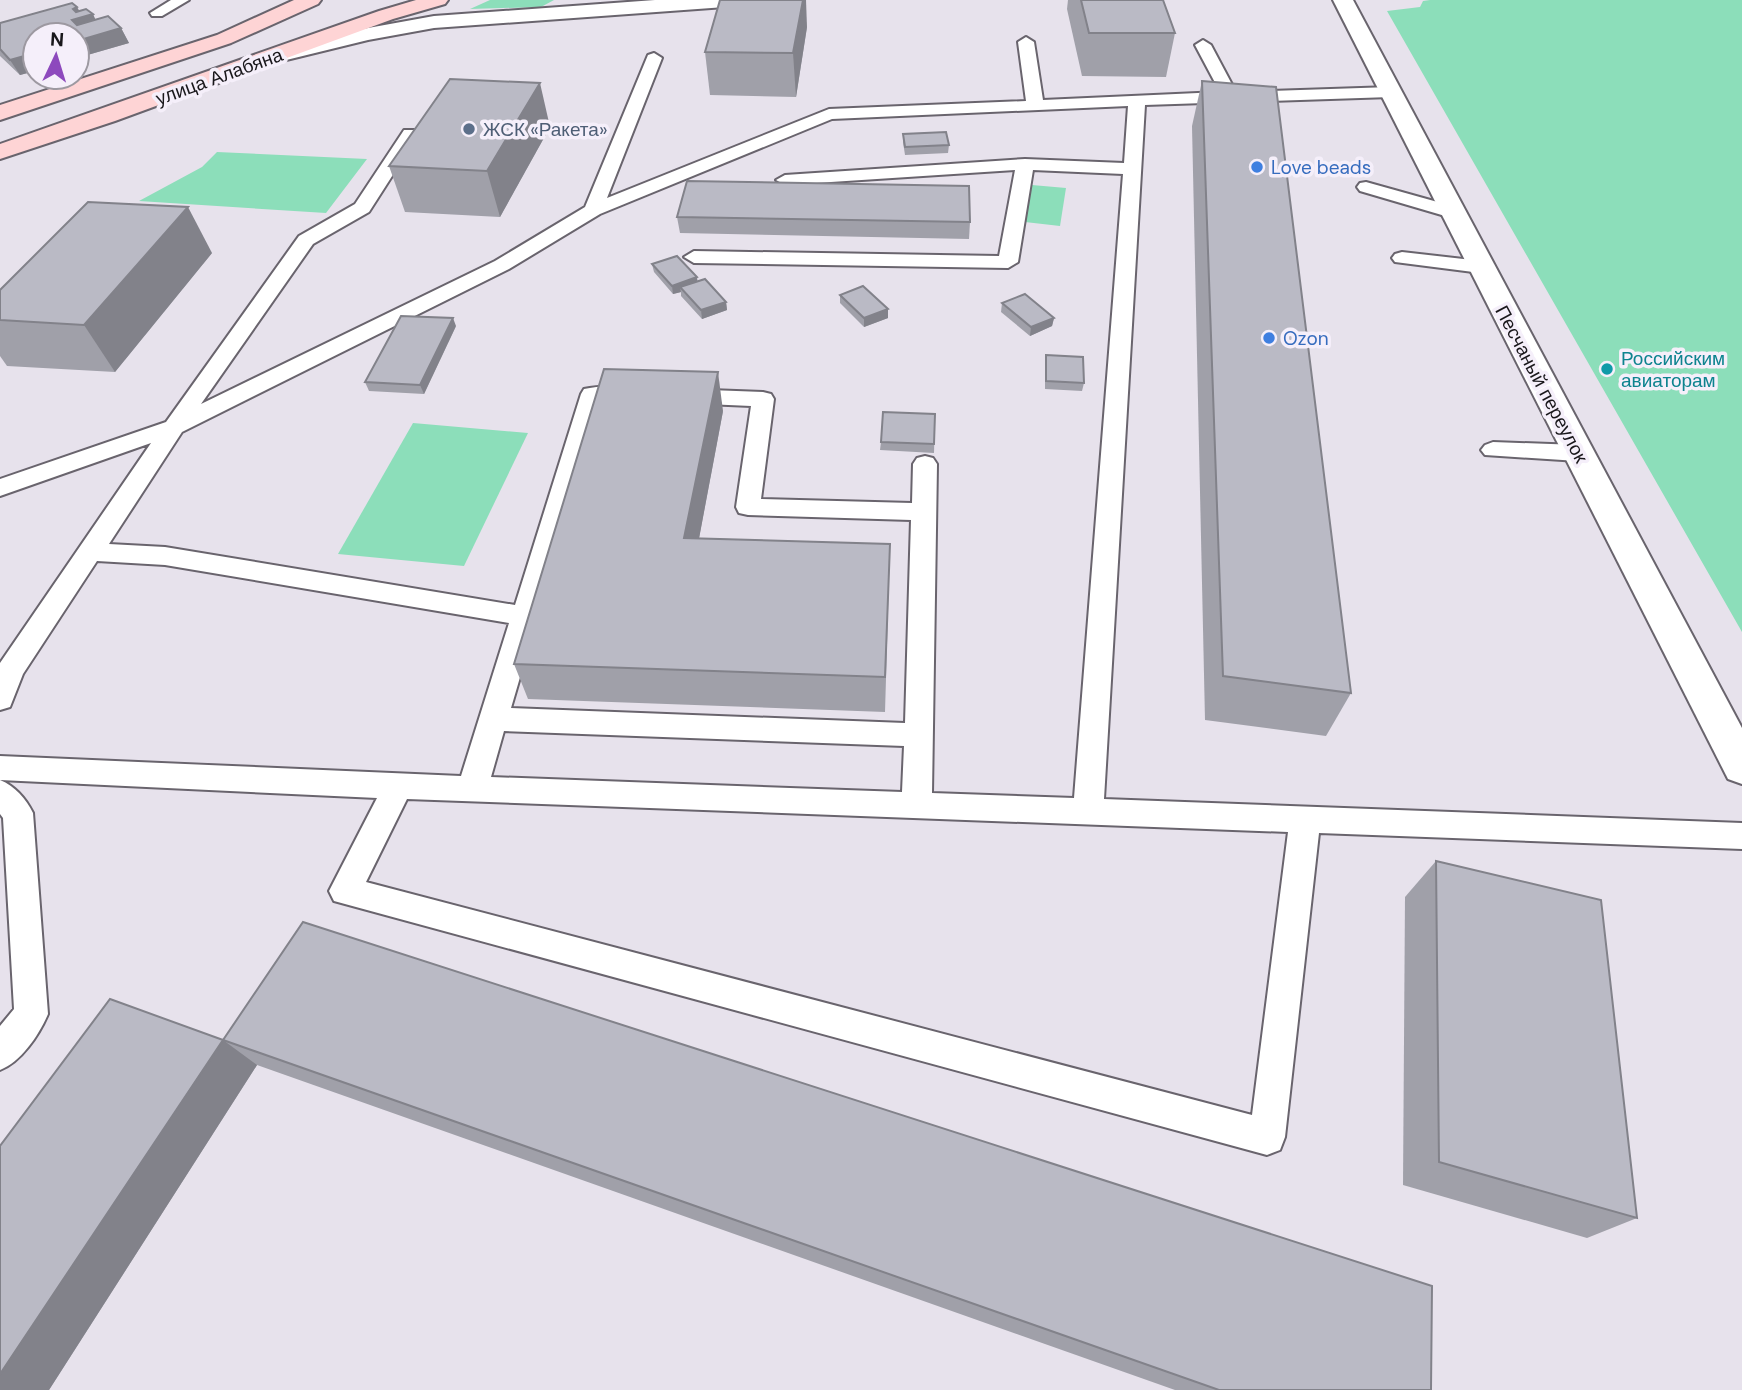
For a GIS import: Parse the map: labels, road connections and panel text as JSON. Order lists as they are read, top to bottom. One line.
{"streets":{"main road":["улица Алабяна"],"street":["Песчаный переулок"]},"places":["ЖСК «Ракета»","Love beads","Ozon","Российским авиаторам"],"north":"top"}
